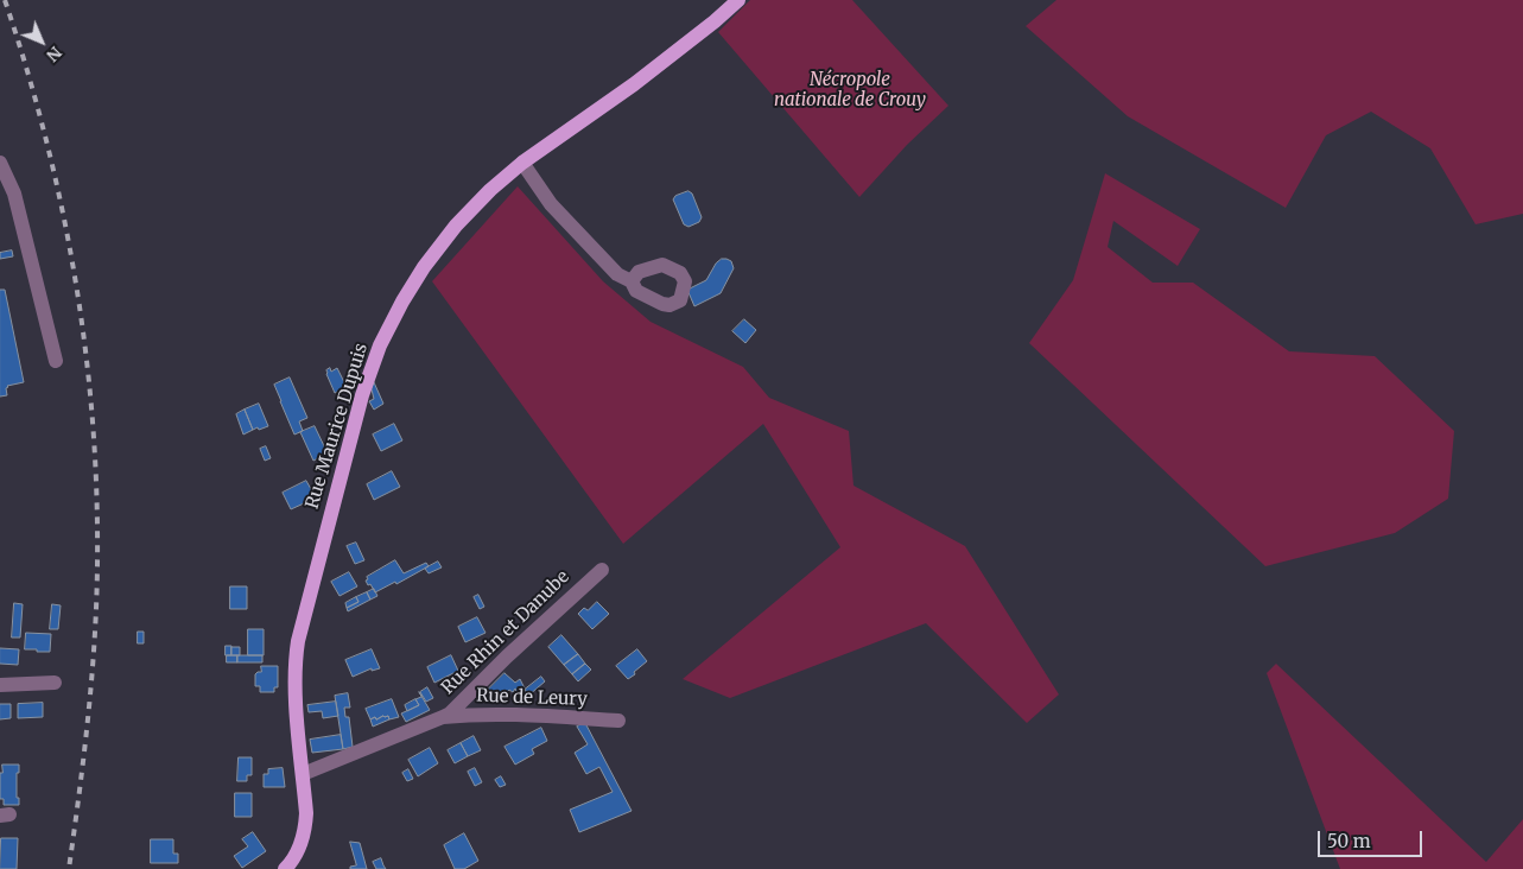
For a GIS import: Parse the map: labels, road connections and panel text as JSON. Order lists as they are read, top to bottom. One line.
{"streets":{"main road":["Rue Maurice Dupuis"],"street":["Rue Rhin et Danube","Rue de Leury"]},"crossings":[["Rue Maurice Dupuis","Rue Rhin et Danube"],["Rue Rhin et Danube","Rue de Leury"]],"parks":["Nécropole nationale de Crouy"],"scale_bar":"50 m","north":"bottom right"}
